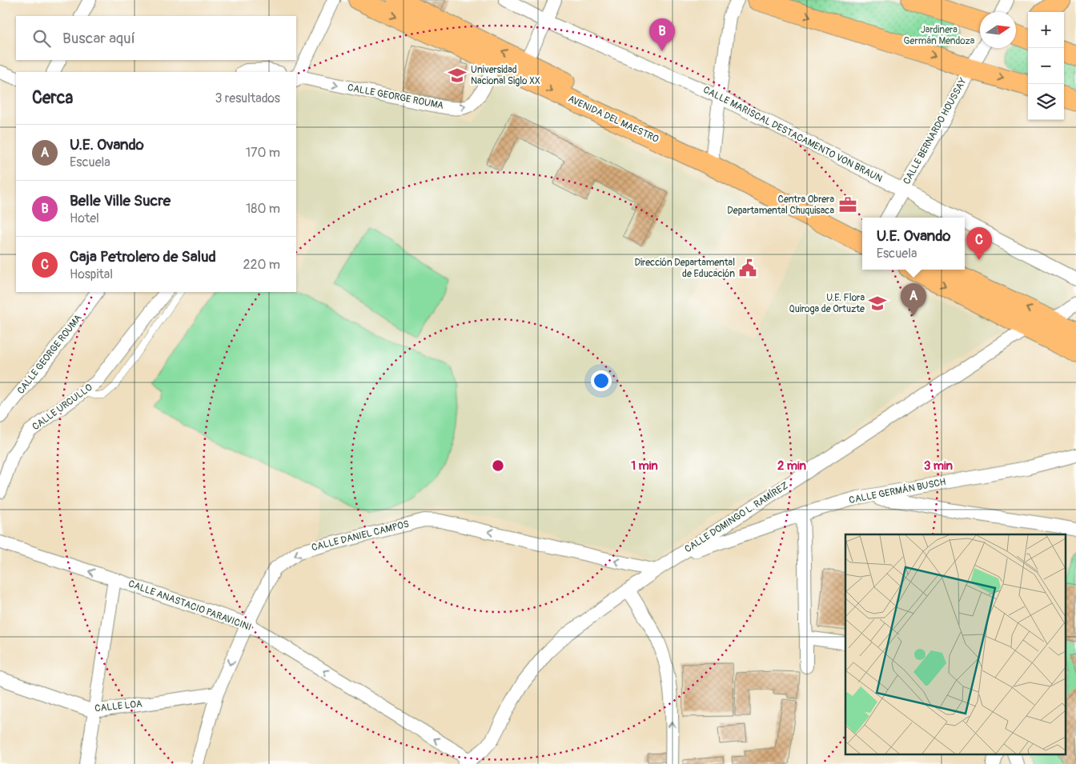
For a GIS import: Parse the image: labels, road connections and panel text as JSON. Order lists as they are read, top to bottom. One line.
{"streets":{"main road":["AVENIDA DEL MAESTRO"],"street":["CALLE GEORGE ROUMA","CALLE BERNARDO HOUSSAY","CALLE MARISCAL DESTACAMENTO VON BRAUN","CALLE URCULLO","CALLE GERMÁN BUSCH","CALLE DOMINGO L. RAMÍREZ","CALLE DANIEL CAMPOS","CALLE ANASTACIO PARAVICINI","CALLE LOA"]},"crossings":[["CALLE GEORGE ROUMA","AVENIDA DEL MAESTRO"],["CALLE BERNARDO HOUSSAY","CALLE MARISCAL DESTACAMENTO VON BRAUN"],["CALLE GERMÁN BUSCH","CALLE DOMINGO L. RAMÍREZ"],["CALLE DOMINGO L. RAMÍREZ","CALLE DANIEL CAMPOS"],["CALLE DOMINGO L. RAMÍREZ","CALLE ANASTACIO PARAVICINI"],["CALLE DANIEL CAMPOS","CALLE ANASTACIO PARAVICINI"],["CALLE DANIEL CAMPOS","CALLE LOA"]],"one_way":["CALLE GEORGE ROUMA","CALLE DANIEL CAMPOS","CALLE ANASTACIO PARAVICINI"],"parks":["Jardinera Germán Mendoza"],"places":{"school or university":["Universidad Nacional Siglo XX","U.E. Flora Quiroga de Ortuzte"],"office":["Centra Obrera Departamental Chuquisaca"],"public building":["Dirección Departamental de Educación"]},"north":"right","page":{"map_buttons":["+","−"],"search":"Buscar aquí","pins":["B","C","A"],"heading":["Cerca","3 resultados"],"list":[{"mark":"A","name":"U.E. Ovando","note":"Escuela","value":"170 m"},{"mark":"B","name":"Belle Ville Sucre","note":"Hotel","value":"180 m"},{"mark":"C","name":"Caja Petrolero de Salud","note":"Hospital","value":"220 m"}],"popup":["U.E. Ovando","Escuela"]},"rings":["1 min","2 min","3 min"]}
